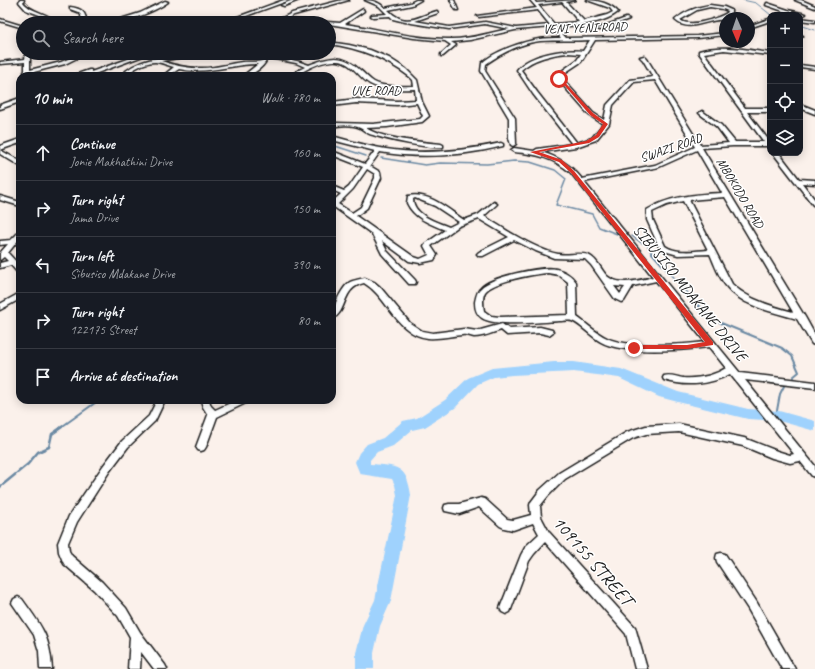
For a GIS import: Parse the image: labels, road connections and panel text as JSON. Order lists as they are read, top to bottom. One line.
{"streets":{"street":["VENI YENI ROAD","UVE ROAD","SWAZI ROAD","MBOKODO ROAD","SIBUSISO MDAKANE DRIVE","109155 STREET"]},"crossings":[["VENI YENI ROAD","SIBUSISO MDAKANE DRIVE"],["SWAZI ROAD","MBOKODO ROAD"],["SWAZI ROAD","SIBUSISO MDAKANE DRIVE"],["SIBUSISO MDAKANE DRIVE","109155 STREET"]],"north":"bottom","page":{"map_buttons":["+","−"],"search":"Search here","heading":["10 min","Walk · 780 m"],"list":[["Continue","Jonie Makhathini Drive","160 m"],["Turn right","Jama Drive","150 m"],["Turn left","Sibusiso Mdakane Drive","390 m"],["Turn right","122175 Street","80 m"],"Arrive at destination"]}}
